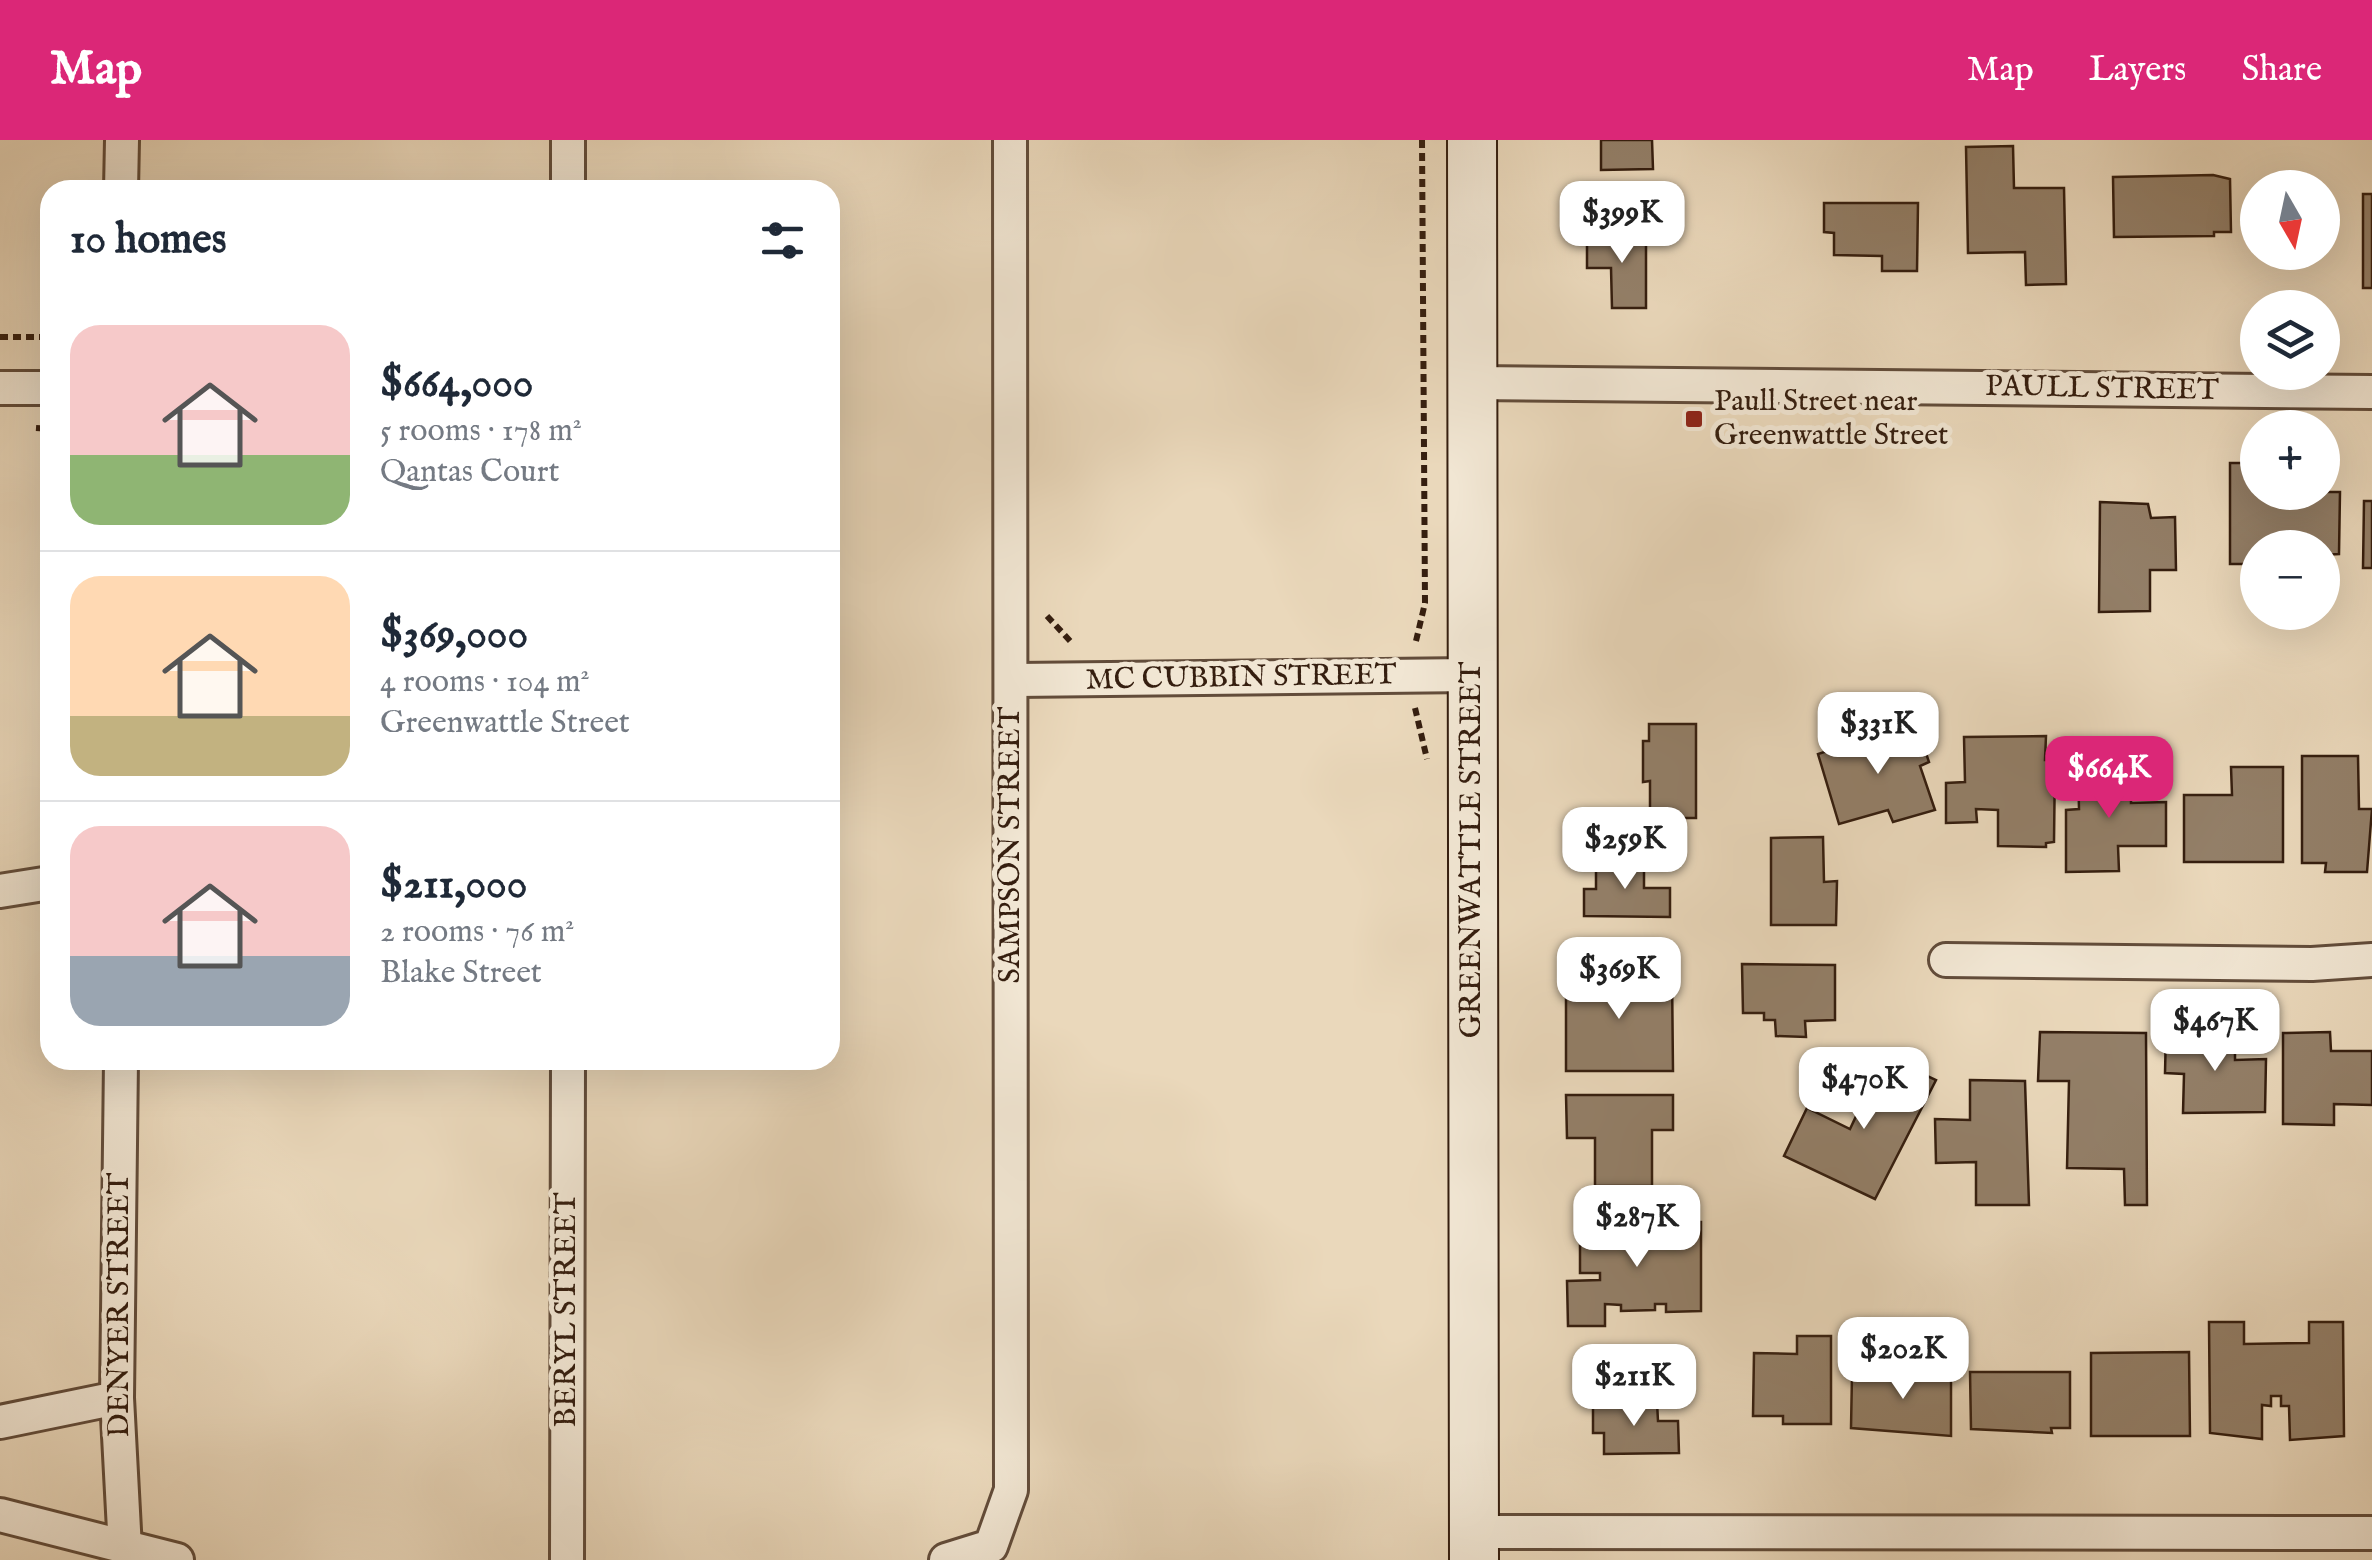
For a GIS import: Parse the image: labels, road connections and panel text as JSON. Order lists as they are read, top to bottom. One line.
{"streets":{"main road":["GREENWATTLE STREET"],"street":["PAULL STREET","MC CUBBIN STREET","SAMPSON STREET","DENYER STREET","BERYL STREET"]},"crossings":[["PAULL STREET","GREENWATTLE STREET"],["MC CUBBIN STREET","SAMPSON STREET"],["MC CUBBIN STREET","GREENWATTLE STREET"]],"places":{"transit":["Paull Street near Greenwattle Street"]},"north":"bottom","page":{"header":"Map","nav":["Map","Layers","Share"],"map_buttons":["+","−"],"heading":"10 homes","price":["$399K","$331K","$664K","$259K","$369K","$467K","$470K","$287K","$202K","$211K"],"list":[{"name":"$664,000","note":"5 rooms · 178 m² · Qantas Court"},{"name":"$369,000","note":"4 rooms · 104 m² · Greenwattle Street"},{"name":"$211,000","note":"2 rooms · 76 m² · Blake Street"}]}}
